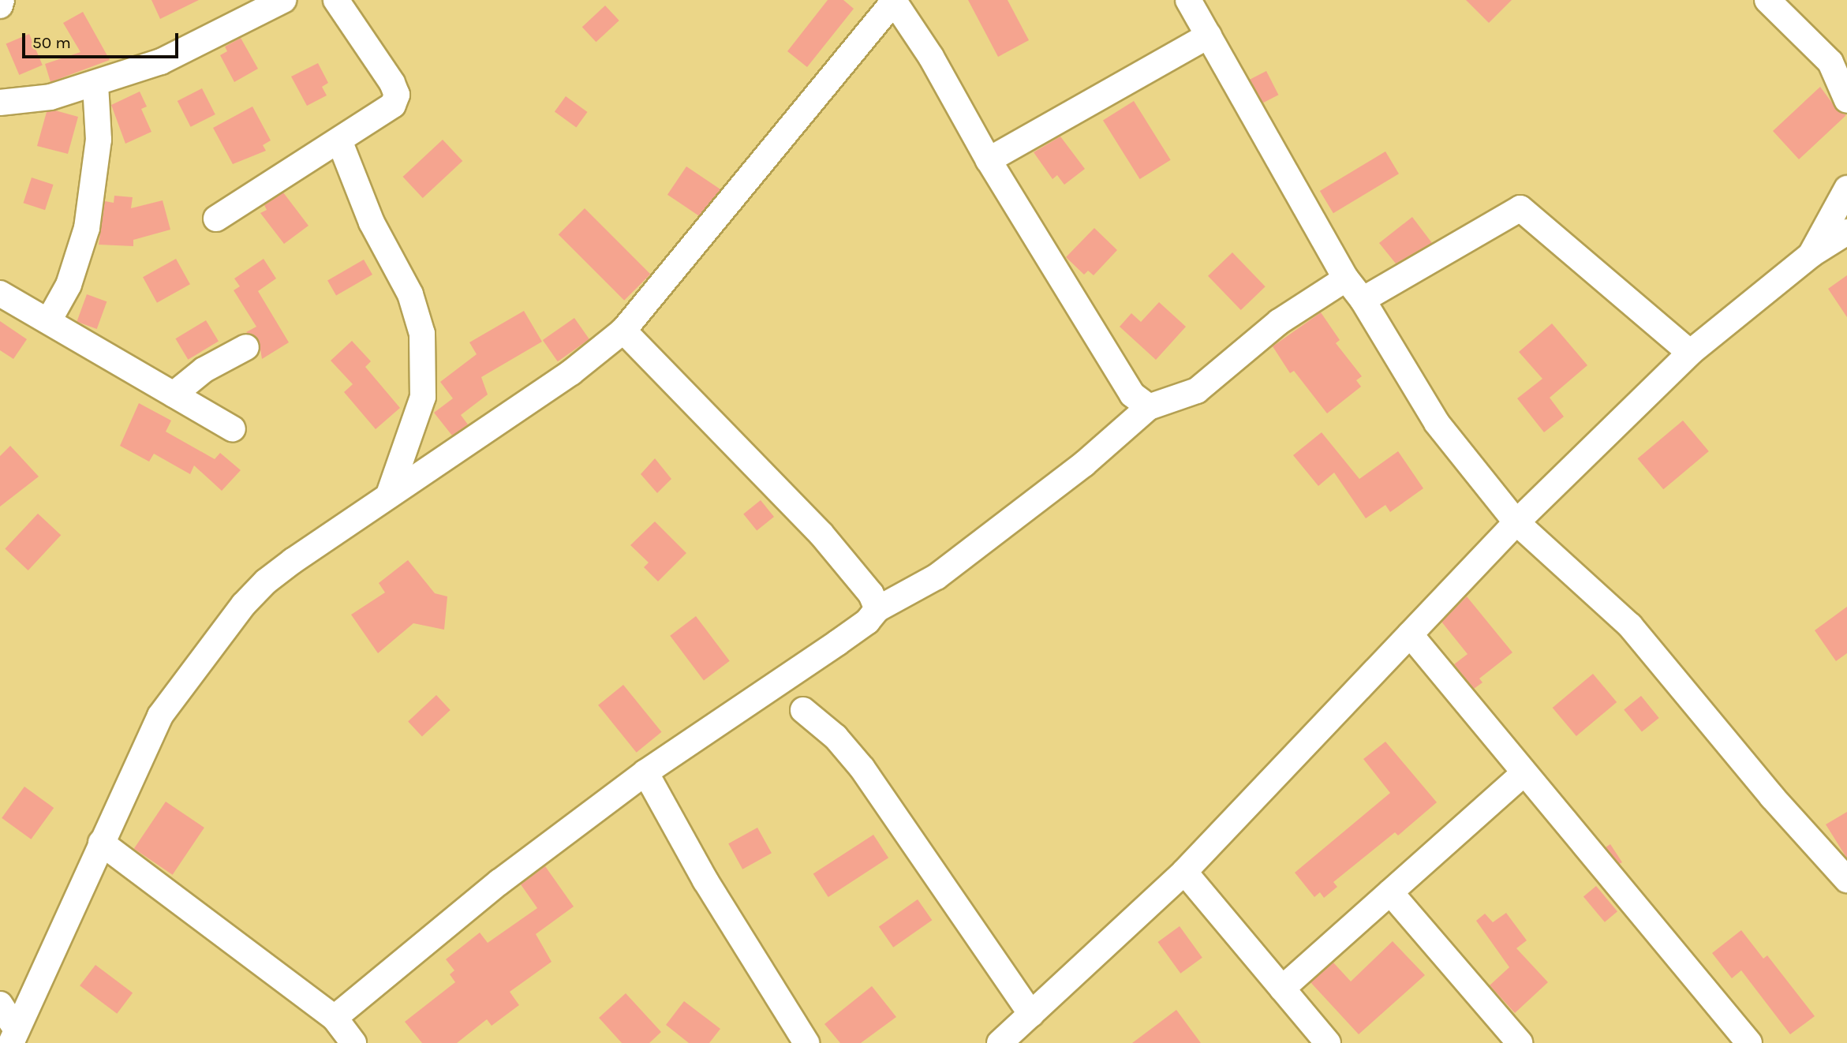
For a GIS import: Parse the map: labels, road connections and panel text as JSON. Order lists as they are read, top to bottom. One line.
{"scale_bar":"50 m"}
